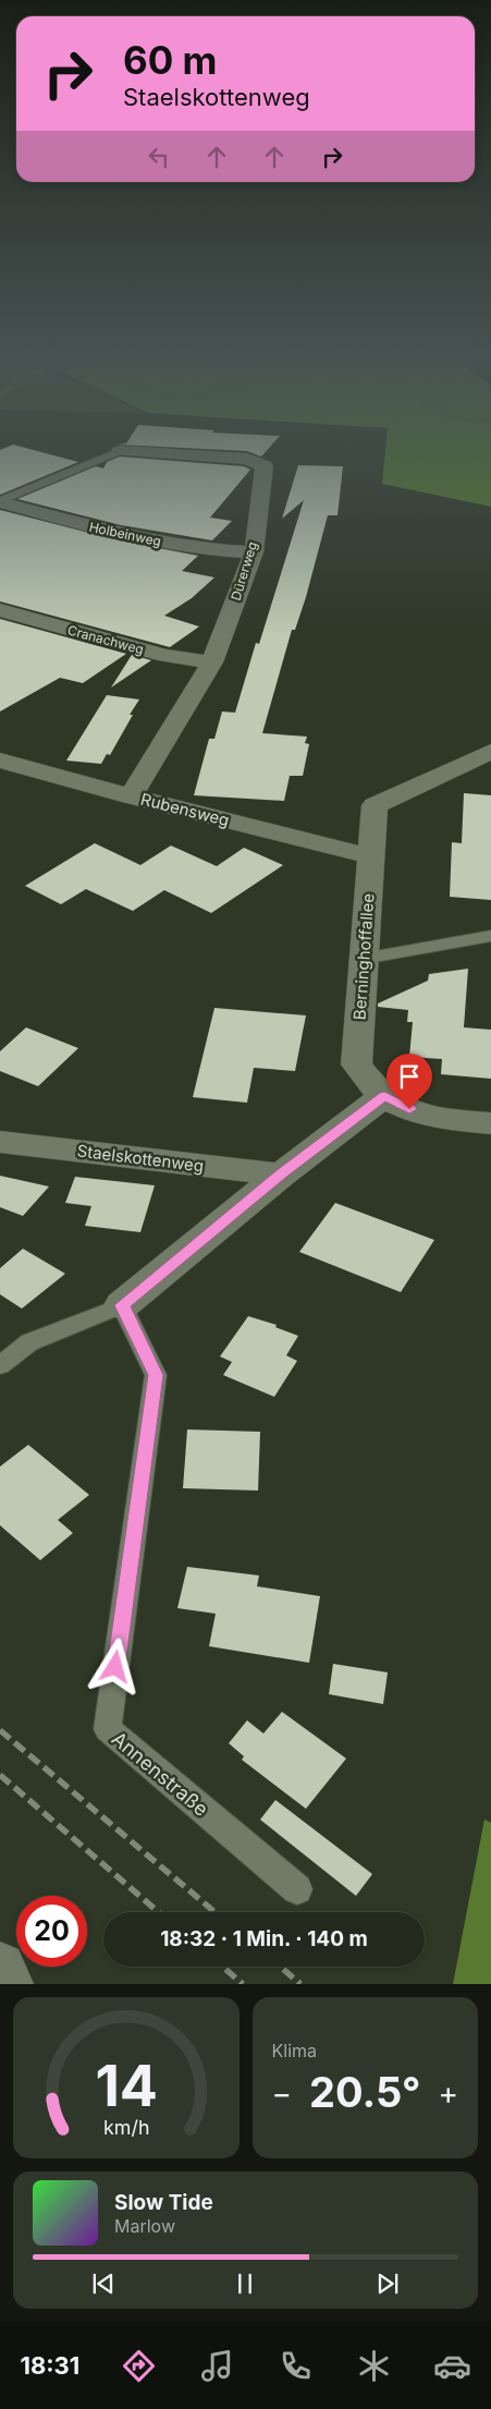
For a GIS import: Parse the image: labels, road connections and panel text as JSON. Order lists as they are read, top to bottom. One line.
{"streets":{"street":["Holbeinweg","Dürerweg","Cranachweg","Rubensweg","Berninghoffallee","Staelskottenweg"],"lane":["Annenstraße"]},"crossings":[["Holbeinweg","Dürerweg"],["Dürerweg","Cranachweg"],["Dürerweg","Rubensweg"],["Rubensweg","Berninghoffallee"]],"page":{"turn":["60 m","Staelskottenweg"],"limit":"20","trip":"18:32 · 1 Min. · 140 m","tile":"Klima","heat":["−","20.5°","+"],"song":["Slow Tide","Marlow"],"tabs":"18:31","gauge":["14","km/h"]}}
